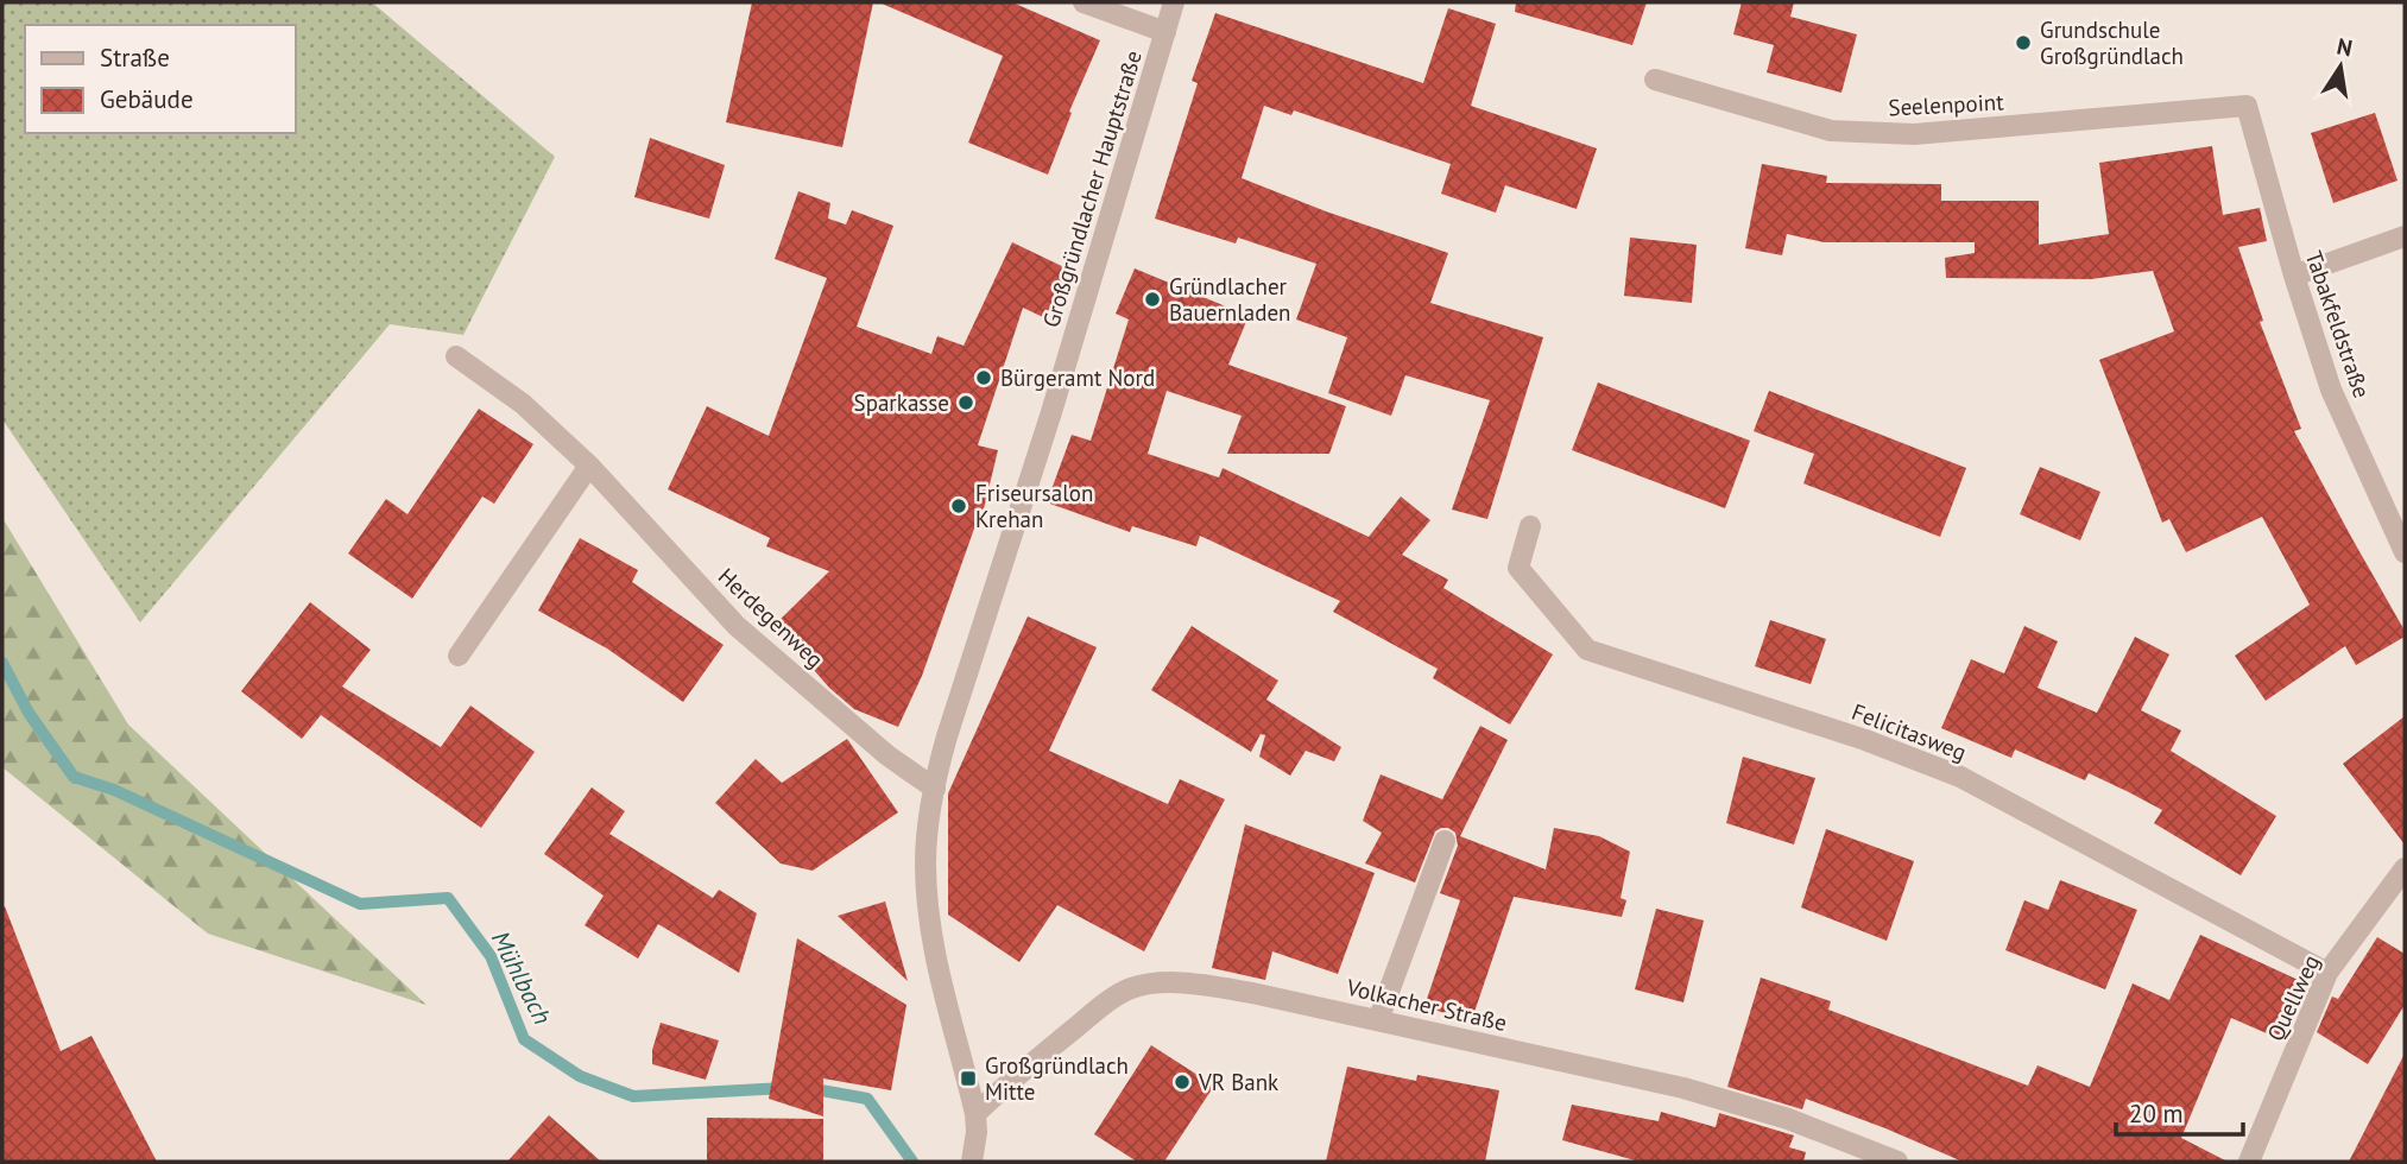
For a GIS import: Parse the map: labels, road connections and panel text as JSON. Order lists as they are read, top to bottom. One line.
{"streets":{"street":["Seelenpoint","Großgründlacher Hauptstraße","Tabakfeldstraße","Herdegenweg","Felicitasweg","Quellweg","Volkacher Straße"]},"crossings":[["Seelenpoint","Tabakfeldstraße"],["Großgründlacher Hauptstraße","Herdegenweg"],["Großgründlacher Hauptstraße","Volkacher Straße"],["Felicitasweg","Quellweg"]],"water":["Mühlbach"],"places":{"other":["Grundschule Großgründlach","Gründlacher Bauernladen","Bürgeramt Nord","Sparkasse","Friseursalon Krehan","VR Bank"],"transit":["Großgründlach Mitte"]},"legend":["Straße","Gebäude"],"scale_bar":"20 m","north":"top"}
